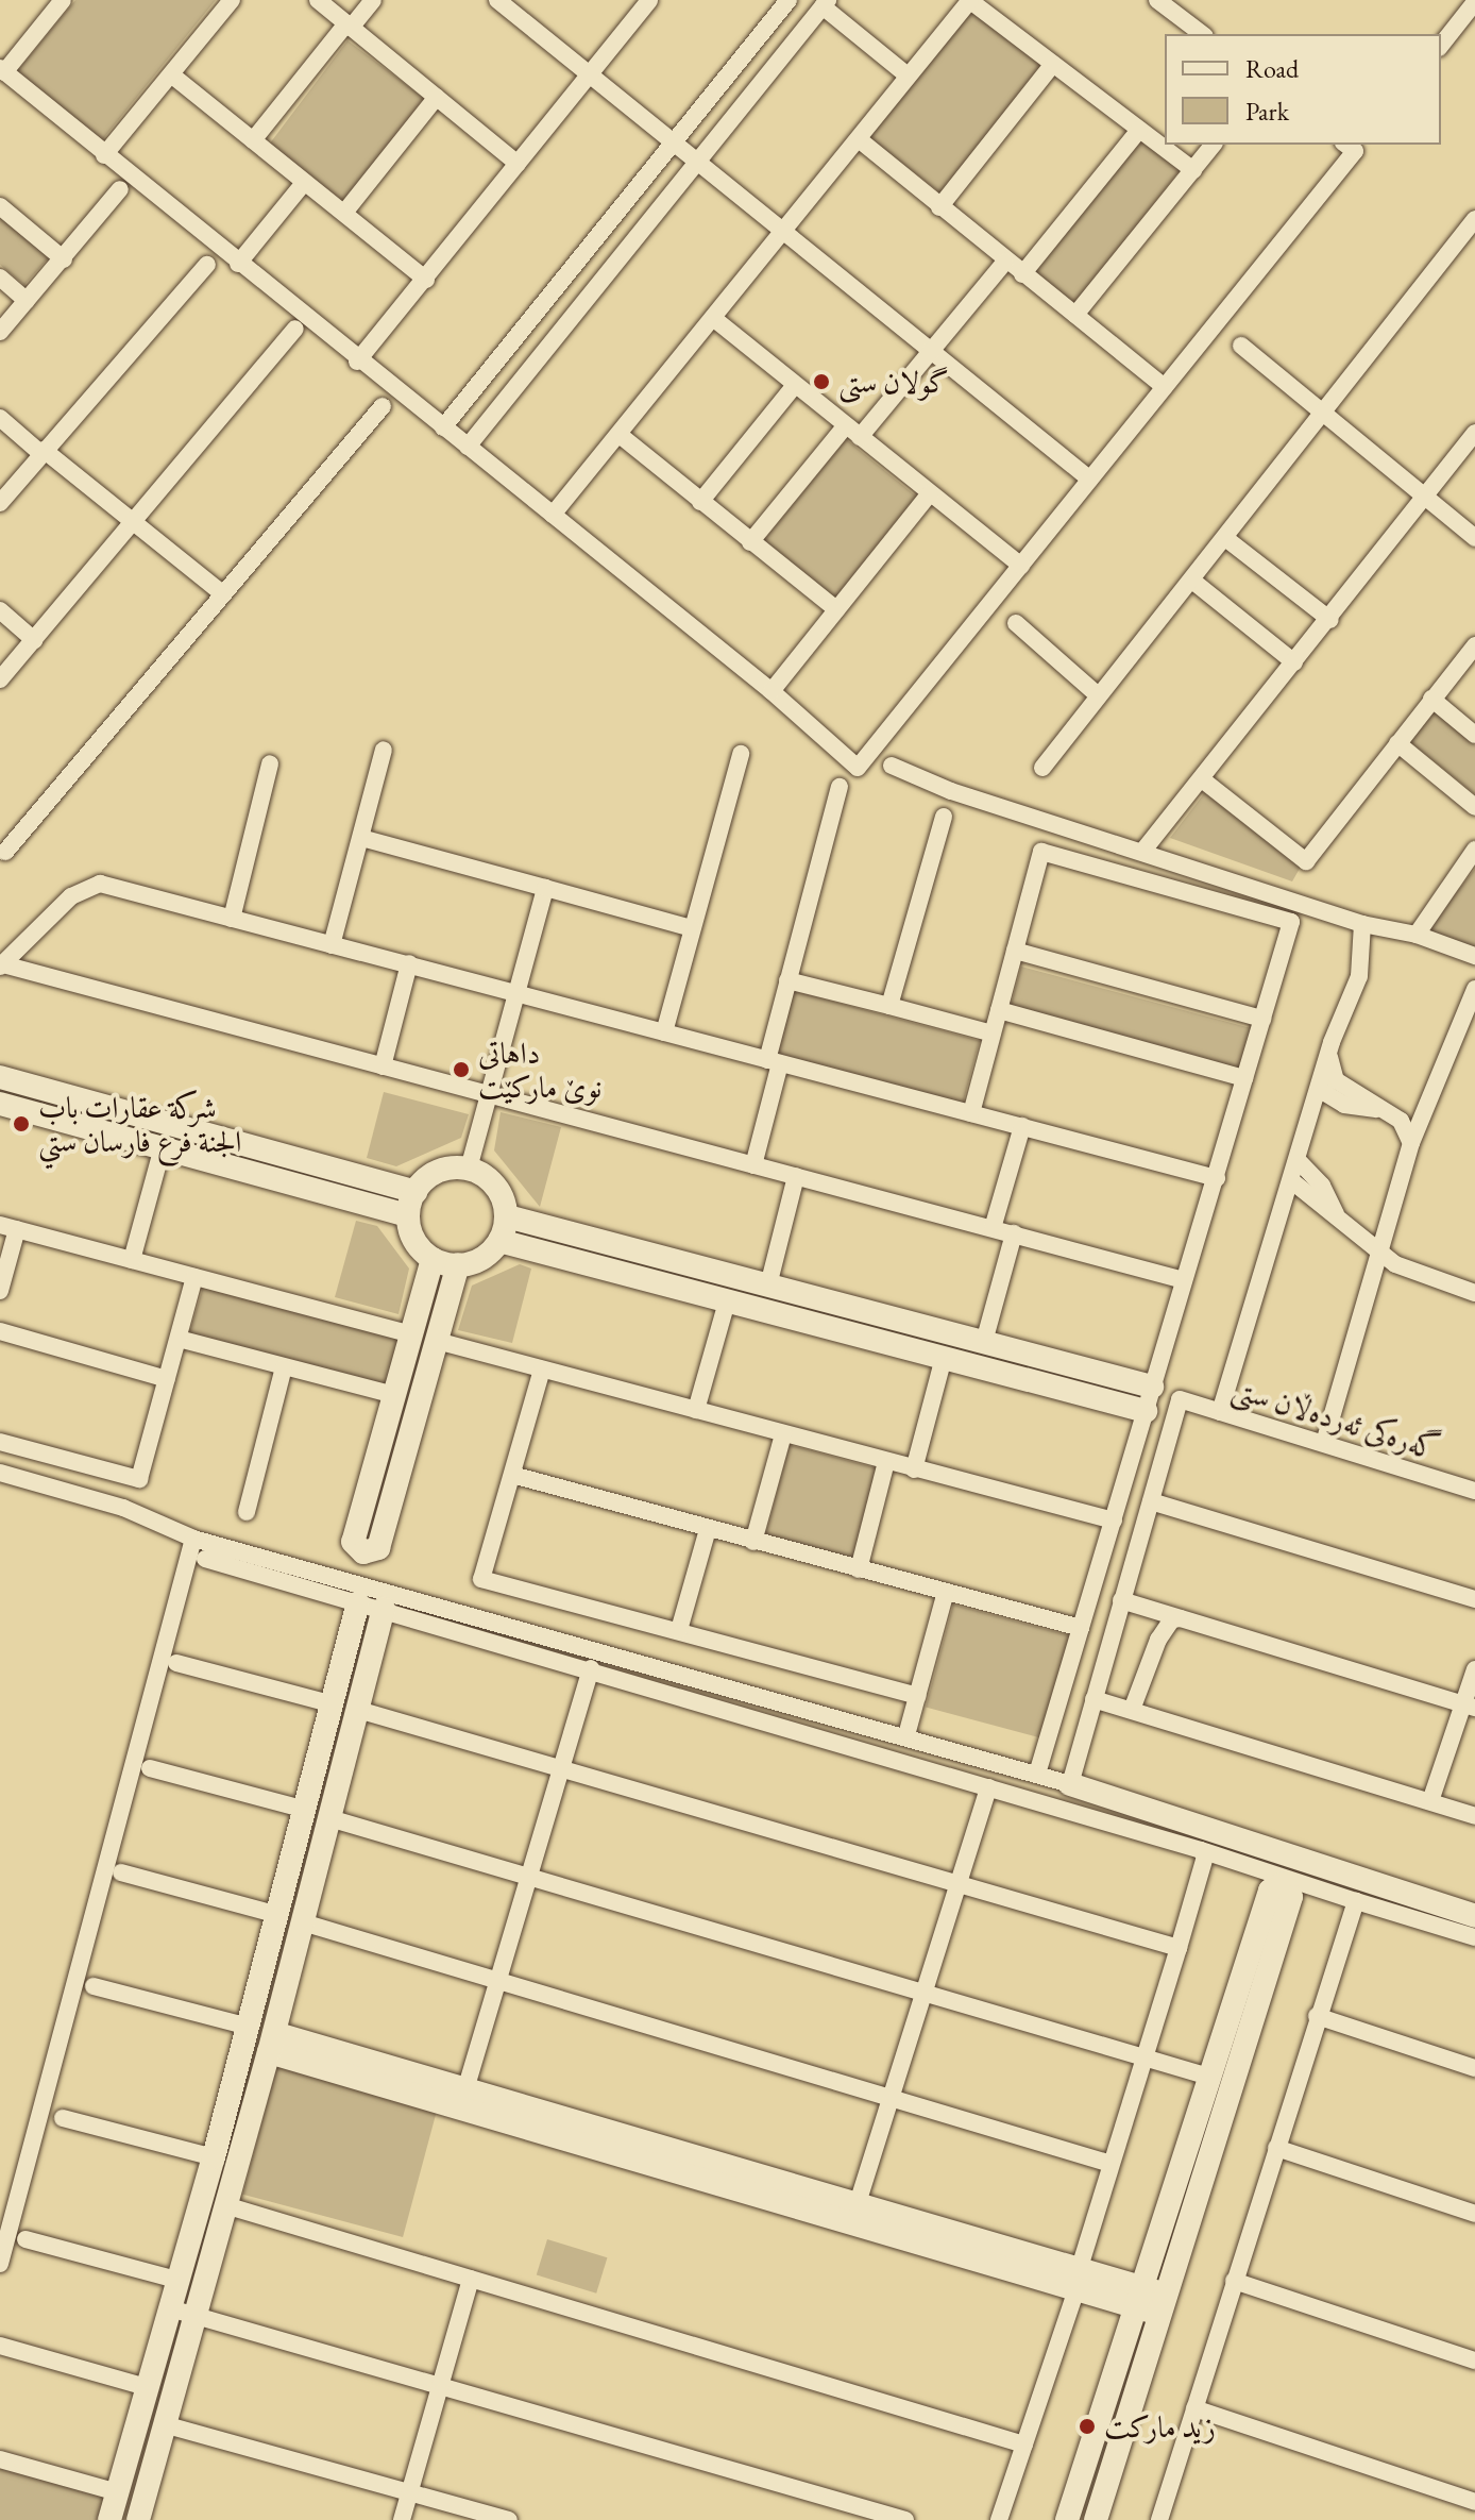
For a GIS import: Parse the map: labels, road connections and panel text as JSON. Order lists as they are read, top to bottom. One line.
{"streets":{"street":["گەرەکی ئەردەڵان ستی"]},"places":["گولان ستی","داهاتی نوێ مارکێت","شرکة عقارات باب الجنة فرع فارسان ستي","زيد ماركت"],"legend":["Road","Park"]}
